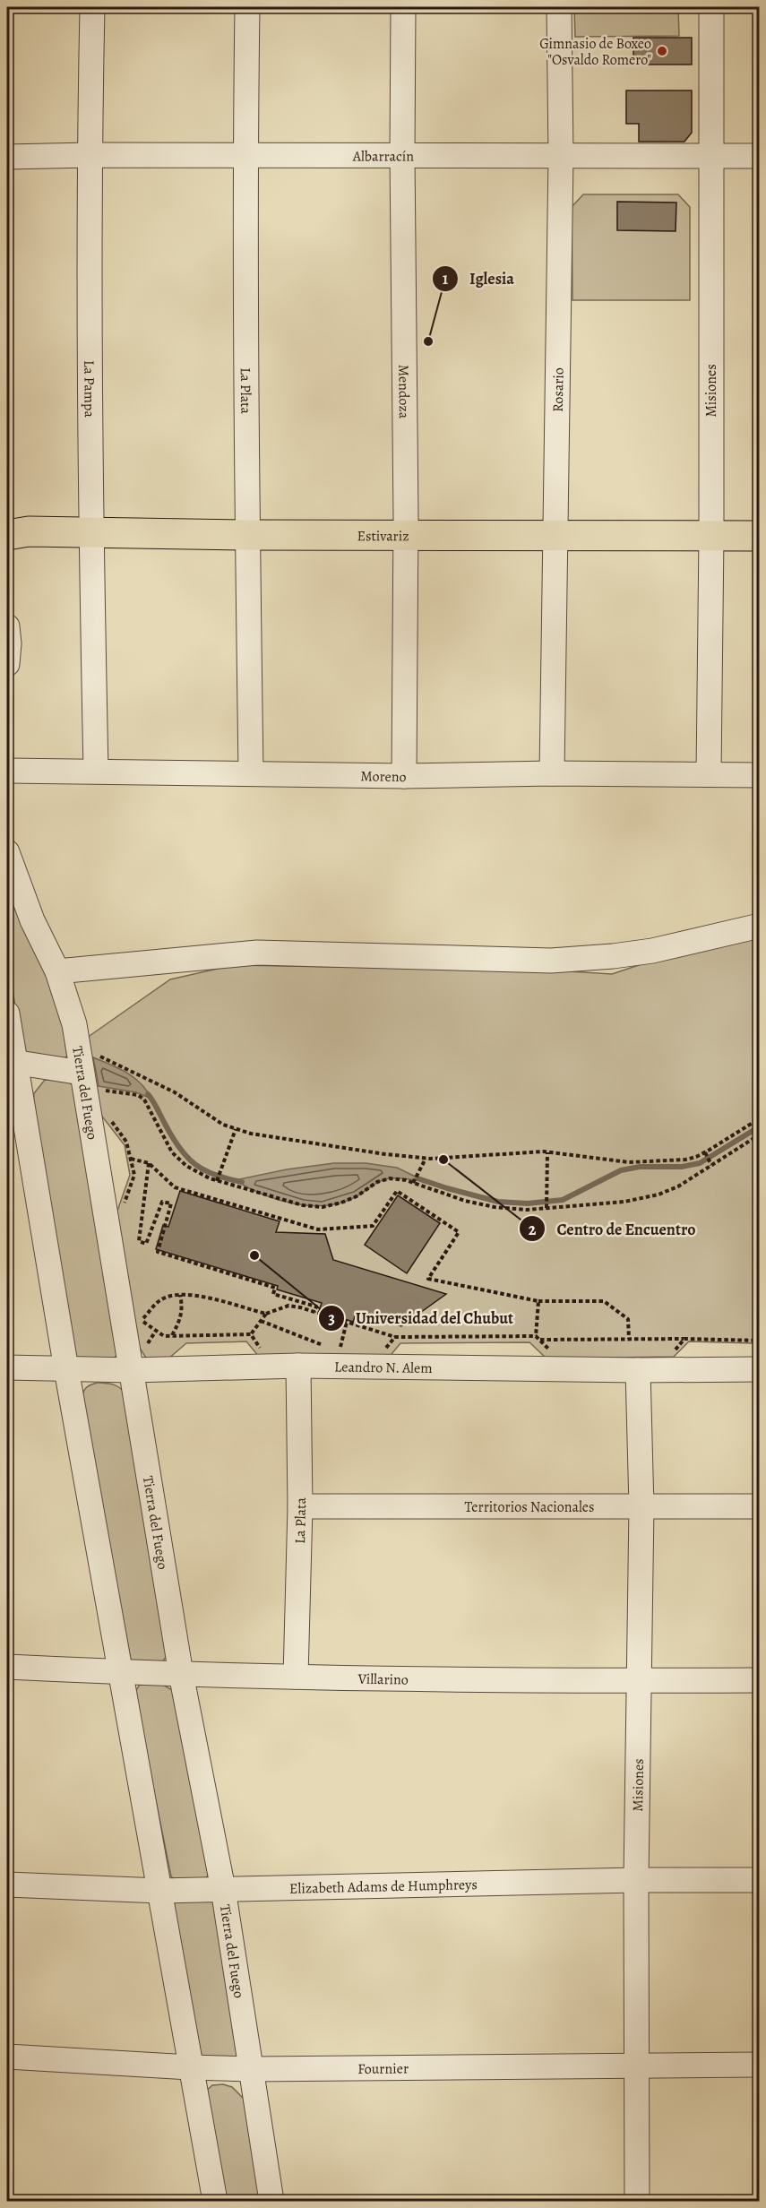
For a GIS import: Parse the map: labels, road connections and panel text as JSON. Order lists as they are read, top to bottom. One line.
{"streets":{"main road":["Estivariz"],"street":["Albarracín","La Pampa","La Plata","Rosario","Misiones","Mendoza","Moreno","Tierra del Fuego","Leandro N. Alem","Territorios Nacionales","Villarino","Elizabeth Adams de Humphreys","Fournier"]},"crossings":[["Albarracín","La Pampa"],["Albarracín","La Plata"],["Albarracín","Rosario"],["Albarracín","Misiones"],["Albarracín","Mendoza"],["La Pampa","Estivariz"],["La Pampa","Moreno"],["La Plata","Estivariz"],["La Plata","Moreno"],["La Plata","Leandro N. Alem"],["La Plata","Territorios Nacionales"],["La Plata","Villarino"],["Rosario","Estivariz"],["Rosario","Moreno"],["Misiones","Estivariz"],["Misiones","Moreno"],["Misiones","Leandro N. Alem"],["Misiones","Territorios Nacionales"],["Misiones","Villarino"],["Misiones","Elizabeth Adams de Humphreys"],["Misiones","Fournier"],["Mendoza","Estivariz"],["Mendoza","Moreno"],["Tierra del Fuego","Leandro N. Alem"],["Tierra del Fuego","Villarino"],["Tierra del Fuego","Elizabeth Adams de Humphreys"],["Tierra del Fuego","Fournier"]],"places":["Gimnasio de Boxeo \"Osvaldo Romero\"","Iglesia","Centro de Encuentro","Universidad del Chubut"]}
